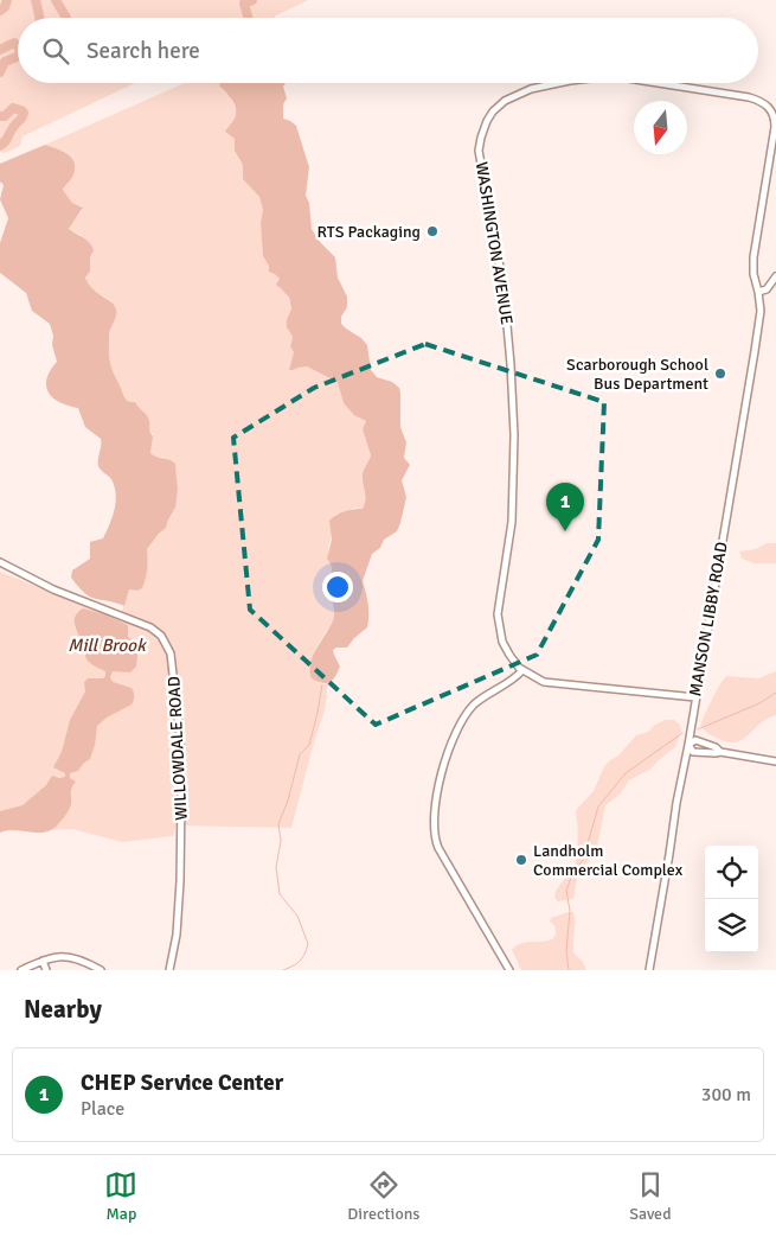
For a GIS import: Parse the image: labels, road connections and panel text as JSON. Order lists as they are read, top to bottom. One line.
{"streets":{"street":["WASHINGTON AVENUE","MANSON LIBBY ROAD","WILLOWDALE ROAD"]},"crossings":[["WASHINGTON AVENUE","MANSON LIBBY ROAD"]],"water":["Mill Brook"],"places":["RTS Packaging","Scarborough School Bus Department","Landholm Commercial Complex"],"north":"bottom","page":{"search":"Search here","pins":"1","heading":"Nearby","list":[{"mark":"1","name":"CHEP Service Center","note":"Place","value":"300 m"}],"nav":["Map","Directions","Saved"]}}
